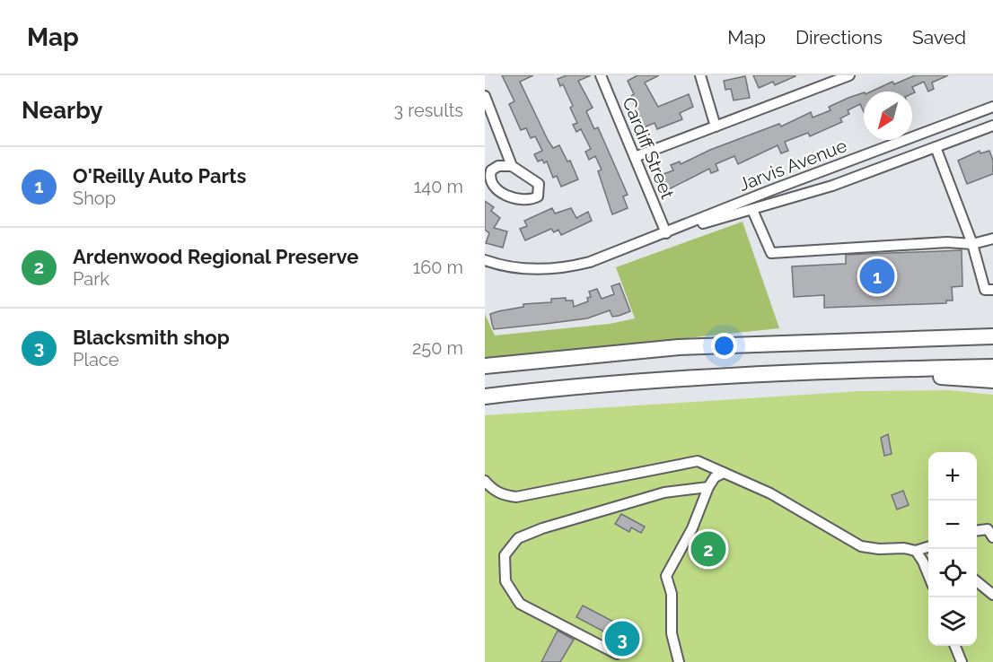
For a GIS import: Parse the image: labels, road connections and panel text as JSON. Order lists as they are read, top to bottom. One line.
{"streets":{"street":["Cardiff Street","Jarvis Avenue"]},"crossings":[["Cardiff Street","Jarvis Avenue"]],"north":"bottom left","page":{"header":"Map","nav":["Map","Directions","Saved"],"heading":["Nearby","3 results"],"list":[{"mark":"1","name":"O'Reilly Auto Parts","note":"Shop","value":"140 m"},{"mark":"2","name":"Ardenwood Regional Preserve","note":"Park","value":"160 m"},{"mark":"3","name":"Blacksmith shop","note":"Place","value":"250 m"}],"pins":["1","2","3"],"map_buttons":["+","−"]}}
